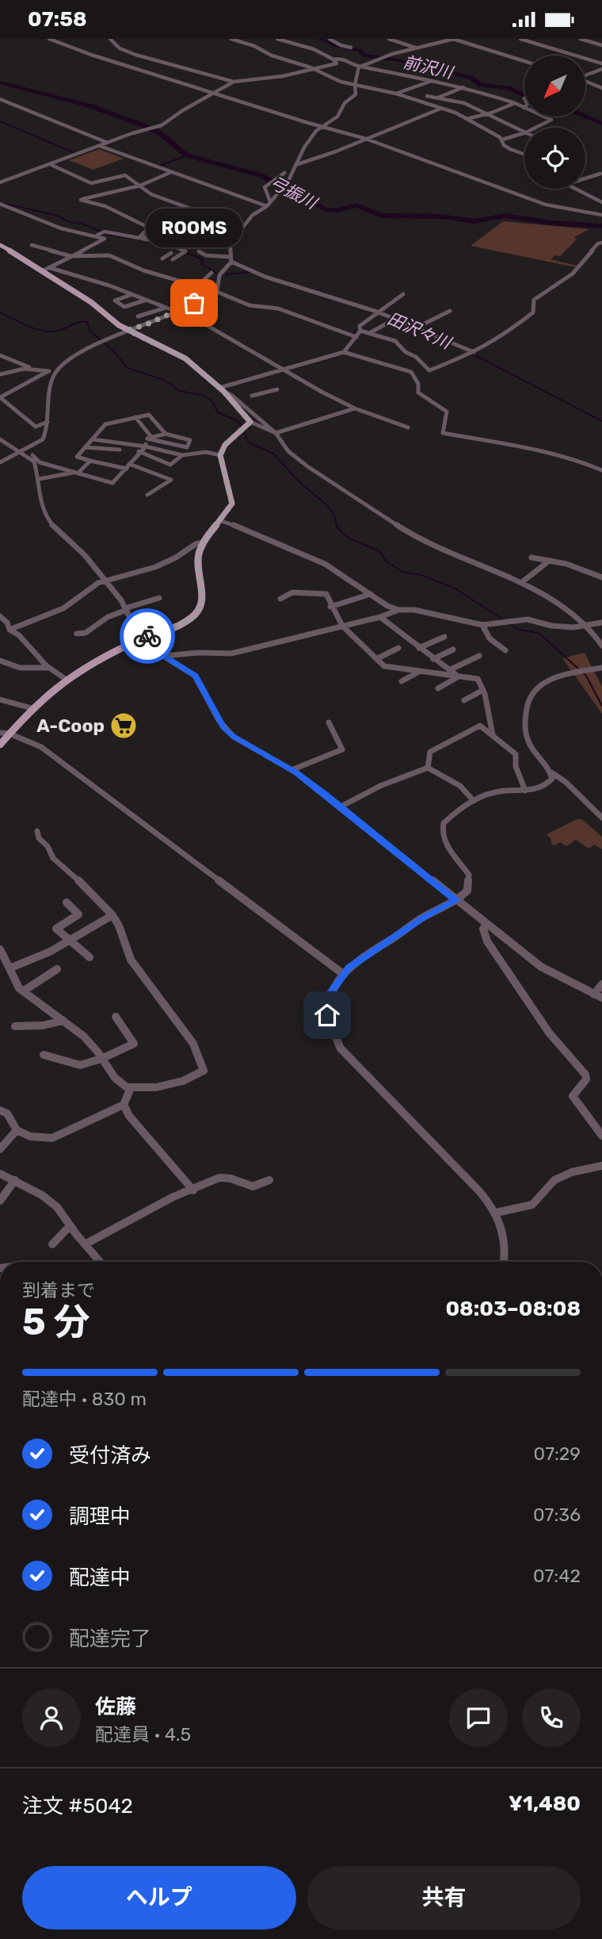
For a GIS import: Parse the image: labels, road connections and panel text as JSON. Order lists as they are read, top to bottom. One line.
{"water":["前沢川","弓振川","田沢々川"],"places":{"other":["ROOMS"],"supermarket":["A-Coop"]},"north":"bottom left","page":{"status":"07:58","bubble":"ROOMS","heading":["5 分","到着まで","08:03–08:08"],"panel":["佐藤","配達員 · 4.5","注文 #5042","¥1,480"],"bar":"配達中 · 830 m","list":[["受付済み","07:29"],["調理中","07:36"],["配達中","07:42"],"配達完了"],"buttons":["ヘルプ","共有"]}}
